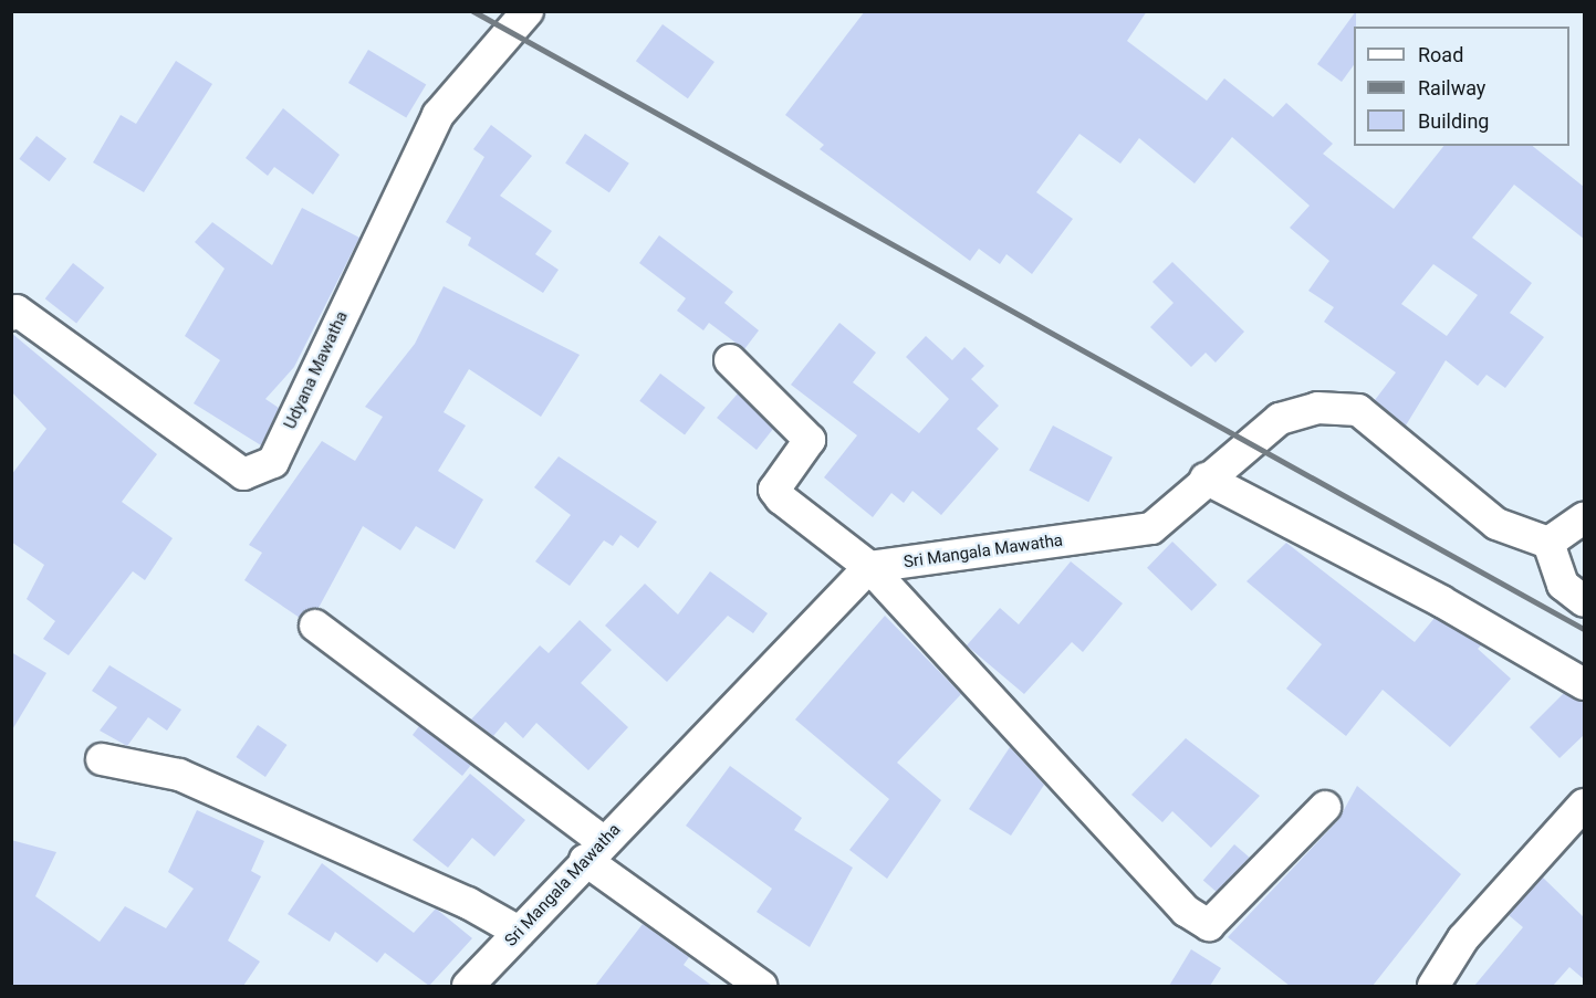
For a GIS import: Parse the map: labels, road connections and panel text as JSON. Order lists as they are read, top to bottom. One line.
{"streets":{"street":["Udyana Mawatha","Sri Mangala Mawatha"]},"legend":["Road","Railway","Building"]}
